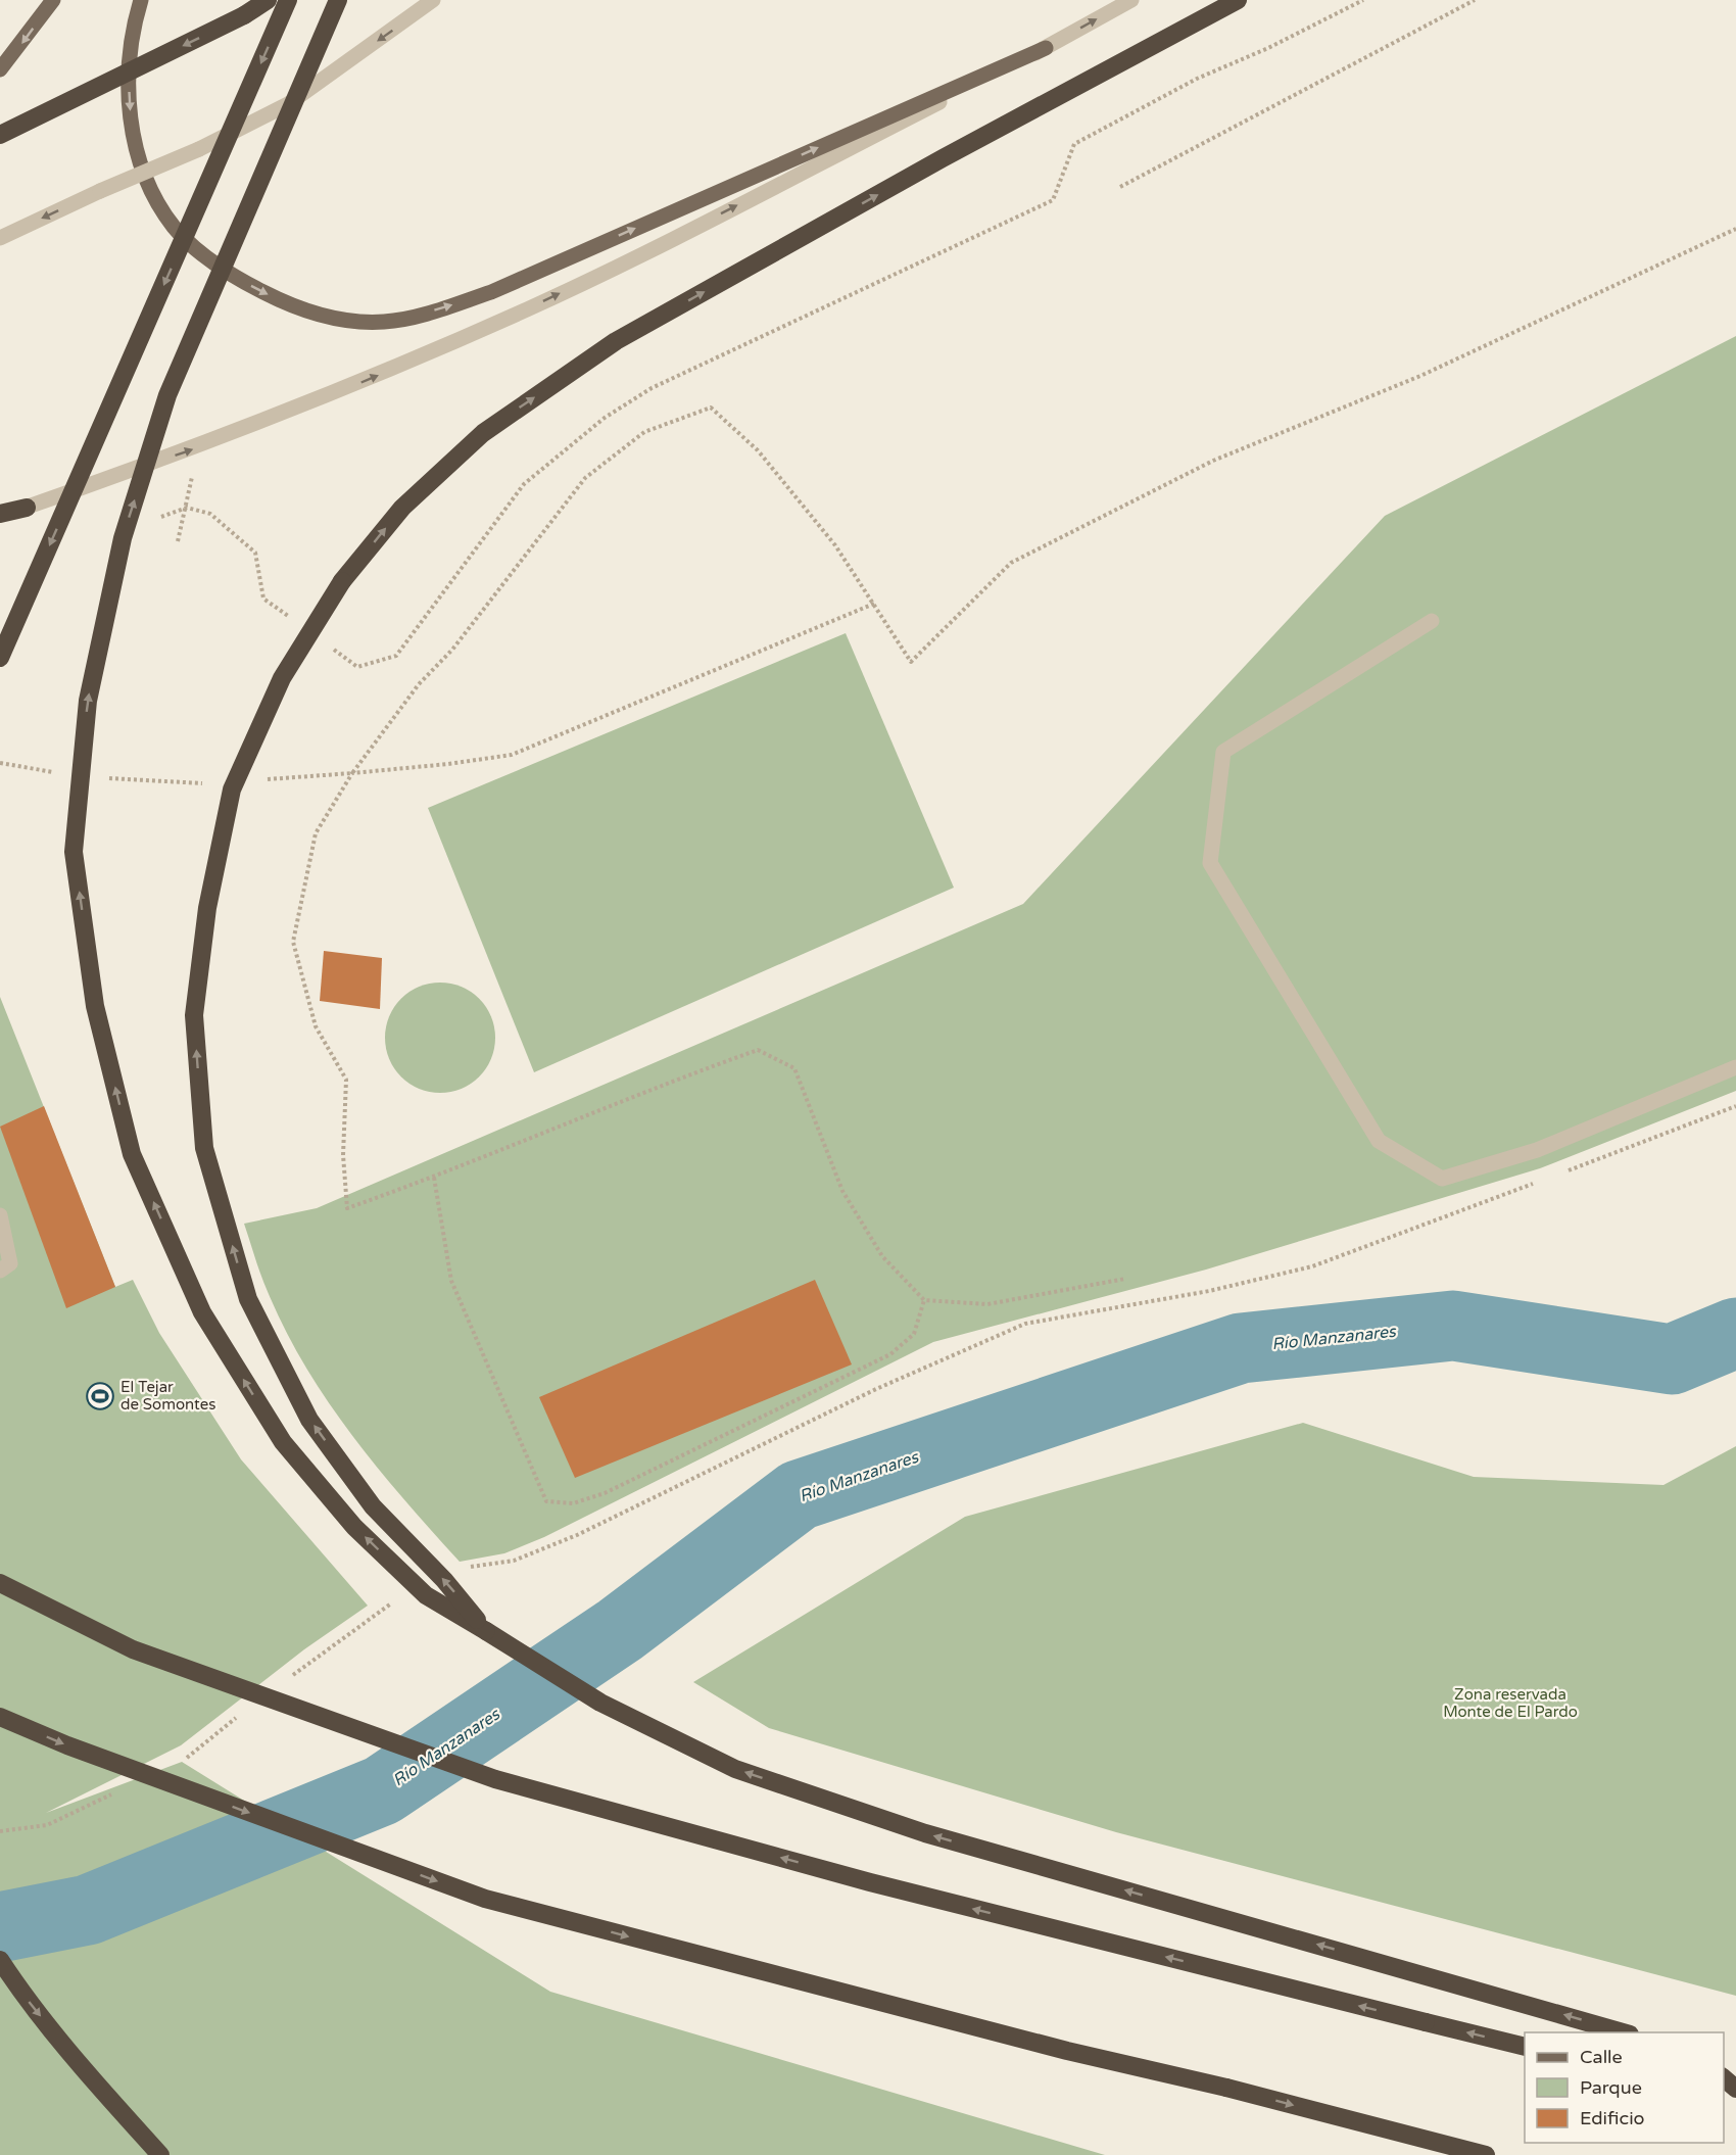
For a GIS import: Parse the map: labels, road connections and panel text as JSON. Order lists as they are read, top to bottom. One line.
{"water":["Río Manzanares"],"parks":["Zona reservada Monte de El Pardo"],"places":{"sports":["El Tejar de Somontes"]},"legend":["Calle","Parque","Edificio"]}
